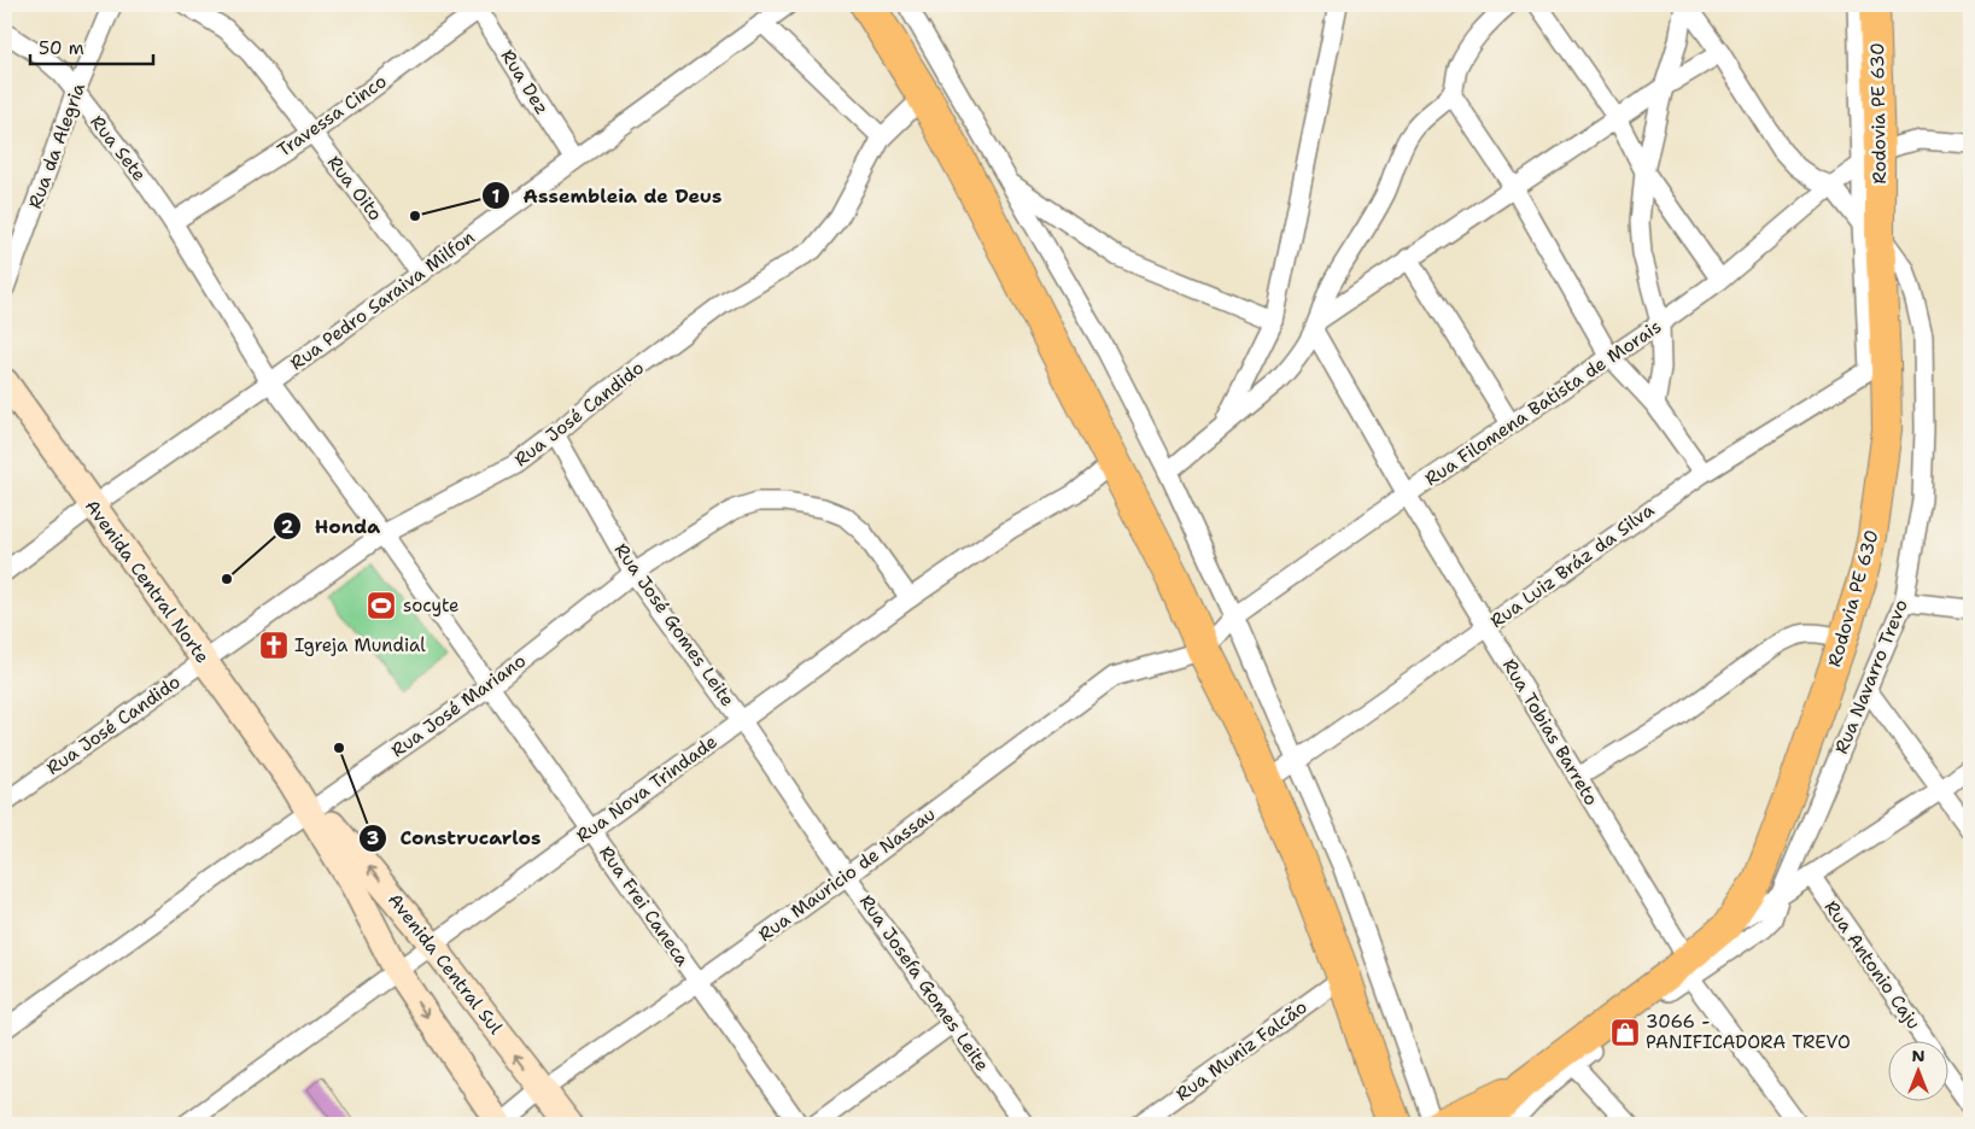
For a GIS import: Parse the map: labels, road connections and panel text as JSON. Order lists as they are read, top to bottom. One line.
{"streets":{"main road":["Rodovia PE 630","Avenida Central Norte","Avenida Central Sul"],"street":["Rua Dez","Travessa Cinco","Rua da Alegria","Rua Sete","Rua Oito","Rua Pedro Saraiva Milfon","Rua Filomena Batista de Morais","Rua José Candido","Rua Luiz Bráz da Silva","Rua José Gomes Leite","Rua Navarro Trevo","Rua José Mariano","Rua Tobias Barreto","Rua Nova Trindade","Rua Mauricio de Nassau","Rua Frei Caneca","Rua Antonio Caju","Rua Josefa Gomes Leite","Rua Muniz Falcão"]},"crossings":[["Rua Dez","Travessa Cinco"],["Rua Dez","Rua Pedro Saraiva Milfon"],["Rodovia PE 630","Rua Filomena Batista de Morais"],["Rodovia PE 630","Rua Luiz Bráz da Silva"],["Rodovia PE 630","Rua Navarro Trevo"],["Rodovia PE 630","Rua Tobias Barreto"],["Travessa Cinco","Rua Sete"],["Travessa Cinco","Rua Oito"],["Rua da Alegria","Rua Sete"],["Rua Sete","Rua Pedro Saraiva Milfon"],["Rua Sete","Rua Frei Caneca"],["Rua Oito","Rua Pedro Saraiva Milfon"],["Rua Pedro Saraiva Milfon","Avenida Central Norte"],["Rua Pedro Saraiva Milfon","Rua Frei Caneca"],["Rua Filomena Batista de Morais","Rua Navarro Trevo"],["Rua Filomena Batista de Morais","Rua Tobias Barreto"],["Rua Filomena Batista de Morais","Rua Mauricio de Nassau"],["Rua José Candido","Avenida Central Norte"],["Rua José Candido","Rua José Gomes Leite"],["Rua José Candido","Rua Frei Caneca"],["Rua Luiz Bráz da Silva","Rua Tobias Barreto"],["Avenida Central Norte","Rua José Mariano"],["Avenida Central Norte","Avenida Central Sul"],["Rua José Gomes Leite","Rua José Mariano"],["Rua José Gomes Leite","Rua Nova Trindade"],["Rua José Gomes Leite","Rua Josefa Gomes Leite"],["Rua Navarro Trevo","Rua Tobias Barreto"],["Rua José Mariano","Rua Nova Trindade"],["Rua José Mariano","Rua Frei Caneca"],["Rua José Mariano","Avenida Central Sul"],["Rua Nova Trindade","Rua Frei Caneca"],["Rua Nova Trindade","Avenida Central Sul"],["Rua Nova Trindade","Rua Josefa Gomes Leite"],["Rua Mauricio de Nassau","Rua Frei Caneca"],["Rua Mauricio de Nassau","Avenida Central Sul"],["Rua Mauricio de Nassau","Rua Josefa Gomes Leite"]],"places":{"other":["Assembleia de Deus","Honda","Construcarlos"],"sports":["socyte"],"church":["Igreja Mundial"],"shop":["3066 - PANIFICADORA TREVO"]},"scale_bar":"50 m","north":"top"}
